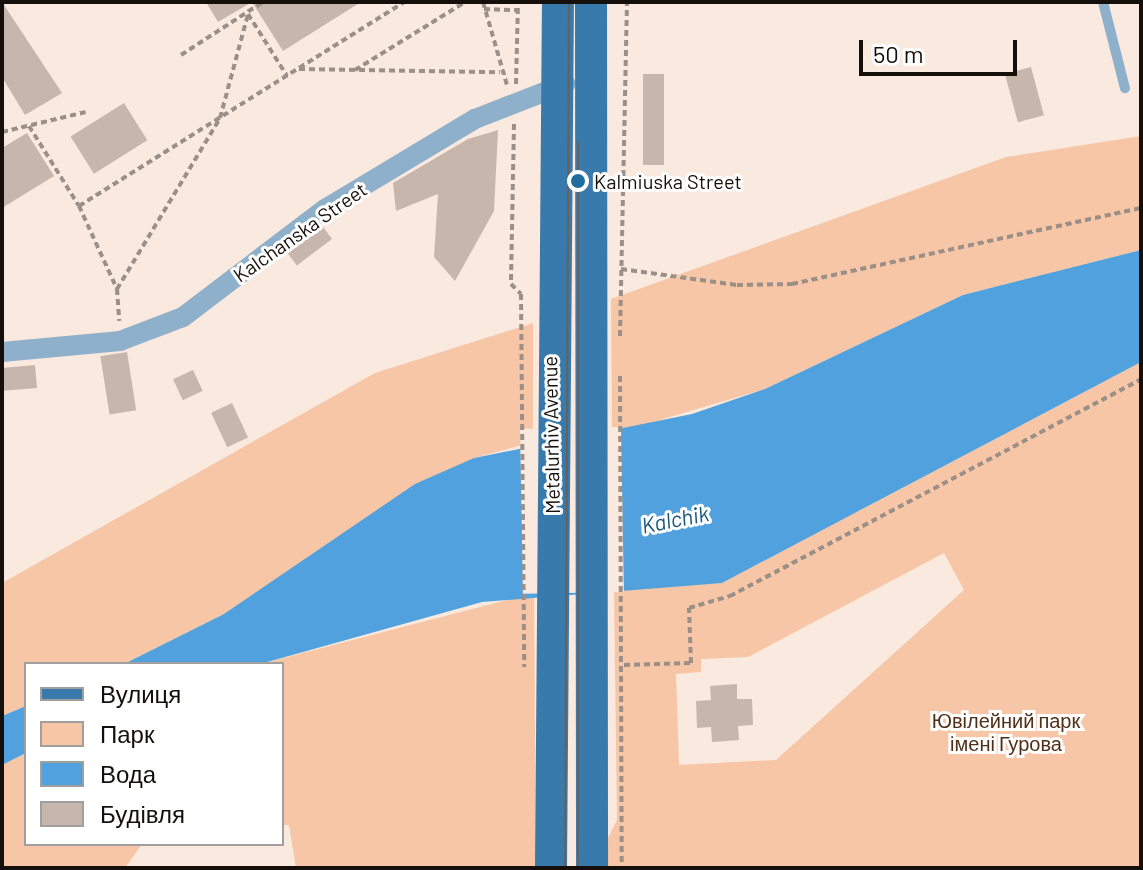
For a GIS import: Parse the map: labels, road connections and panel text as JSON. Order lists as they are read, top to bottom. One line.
{"streets":{"main road":["Metalurhiv Avenue"],"street":["Kalchanska Street"]},"crossings":[["Kalchanska Street","Metalurhiv Avenue"]],"water":["Kalchik"],"parks":["Ювілейний парк імені Гурова"],"places":["Kalmiuska Street"],"legend":["Вулиця","Парк","Вода","Будівля"],"scale_bar":"50 m"}
